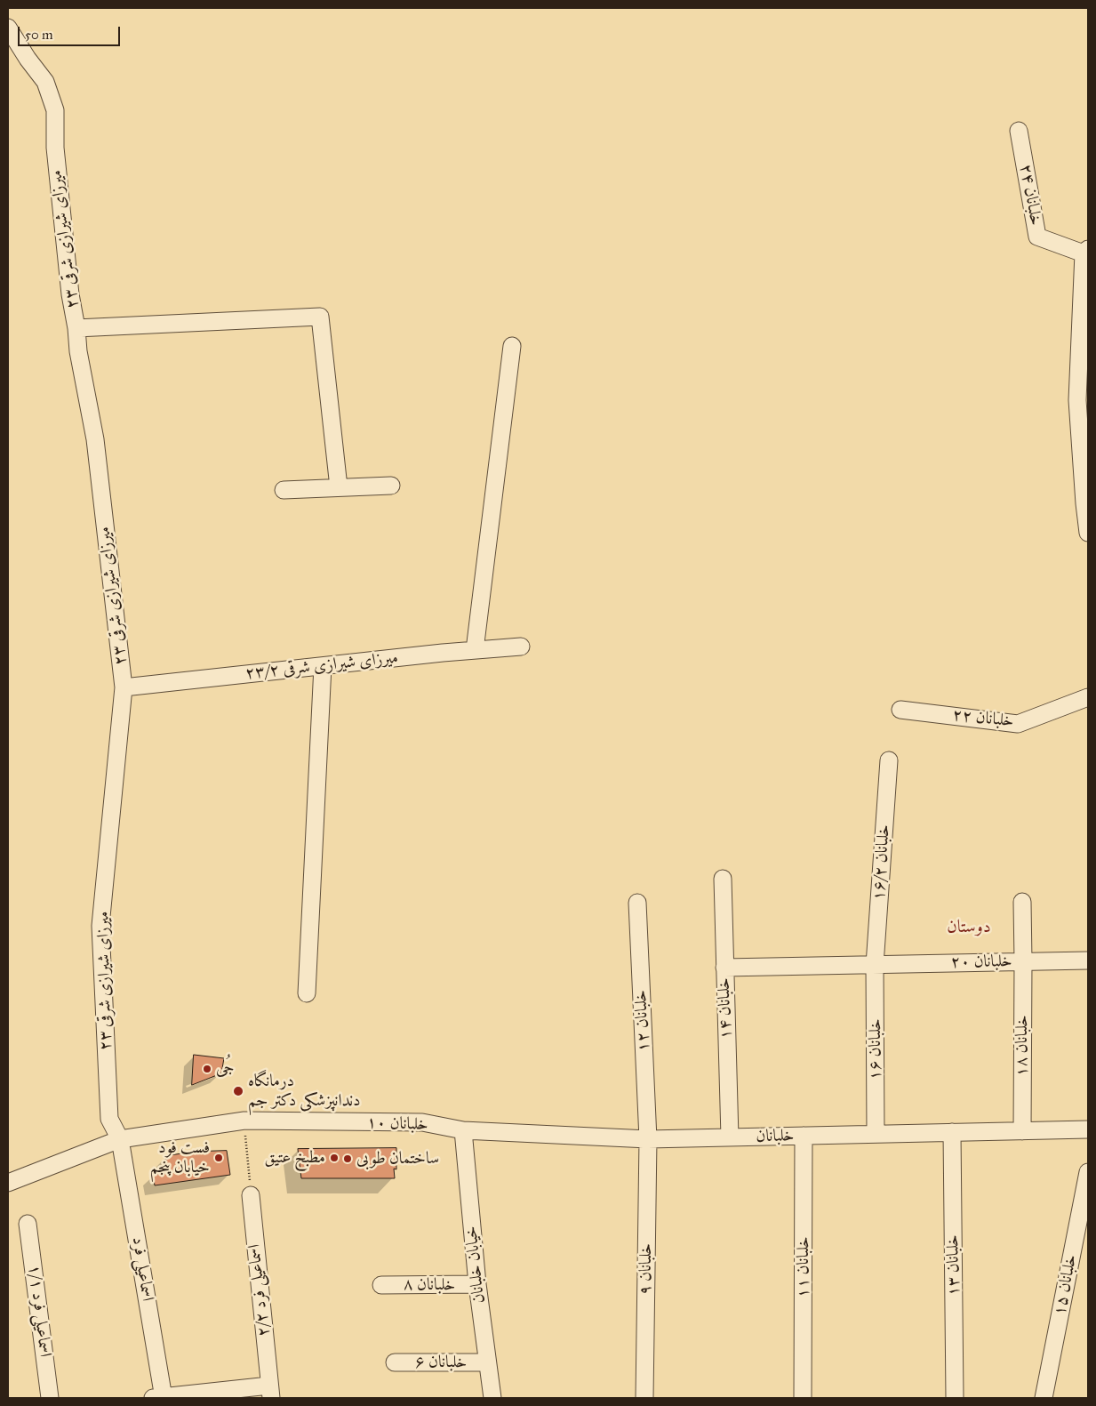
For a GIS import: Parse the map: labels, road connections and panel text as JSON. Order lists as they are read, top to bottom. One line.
{"streets":{"street":["۲۴ خلبانان","۲۳ میرزای شیرازی شرقی","۲۳/۲ میرزای شیرازی شرقی","۲۲ خلبانان","۱۶/۲ خلبانان","۲۰ خلبانان","۱۴ خلبانان","۱۲ خلبانان","۱۸ خلبانان","۱۶ خلبانان","۱۰ خلبانان","خلبانان","خیابان خلبانان","۱۳ خلبانان","۱۱ خلبانان","اسماعیلی فرد","۹ خلبانان","۸ خلبانان","۱۵ خلبانان","۲/۲ اسماعیلی فرد","۱/۱ اسماعیلی فرد","۶ خلبانان"]},"crossings":[["۲۳ میرزای شیرازی شرقی","۲۳/۲ میرزای شیرازی شرقی"],["۲۳ میرزای شیرازی شرقی","۱۰ خلبانان"],["۲۳ میرزای شیرازی شرقی","اسماعیلی فرد"],["۱۶/۲ خلبانان","۲۰ خلبانان"],["۱۶/۲ خلبانان","۱۶ خلبانان"],["۲۰ خلبانان","۱۴ خلبانان"],["۲۰ خلبانان","۱۸ خلبانان"],["۲۰ خلبانان","۱۶ خلبانان"],["۱۴ خلبانان","خلبانان"],["۱۲ خلبانان","خلبانان"],["۱۲ خلبانان","۹ خلبانان"],["۱۸ خلبانان","خلبانان"],["۱۶ خلبانان","خلبانان"],["۱۰ خلبانان","خلبانان"],["۱۰ خلبانان","خیابان خلبانان"],["۱۰ خلبانان","اسماعیلی فرد"],["خلبانان","خیابان خلبانان"],["خلبانان","۱۳ خلبانان"],["خلبانان","۱۱ خلبانان"],["خلبانان","۹ خلبانان"],["خیابان خلبانان","۸ خلبانان"],["خیابان خلبانان","۶ خلبانان"]],"districts":["دوستان"],"places":["جُی","درمانگاه دندانپزشکی دکتر جم","فست فود خیابان پنجم","مطبخ عتیق","ساختمان طوبی"],"scale_bar":"50 m"}
